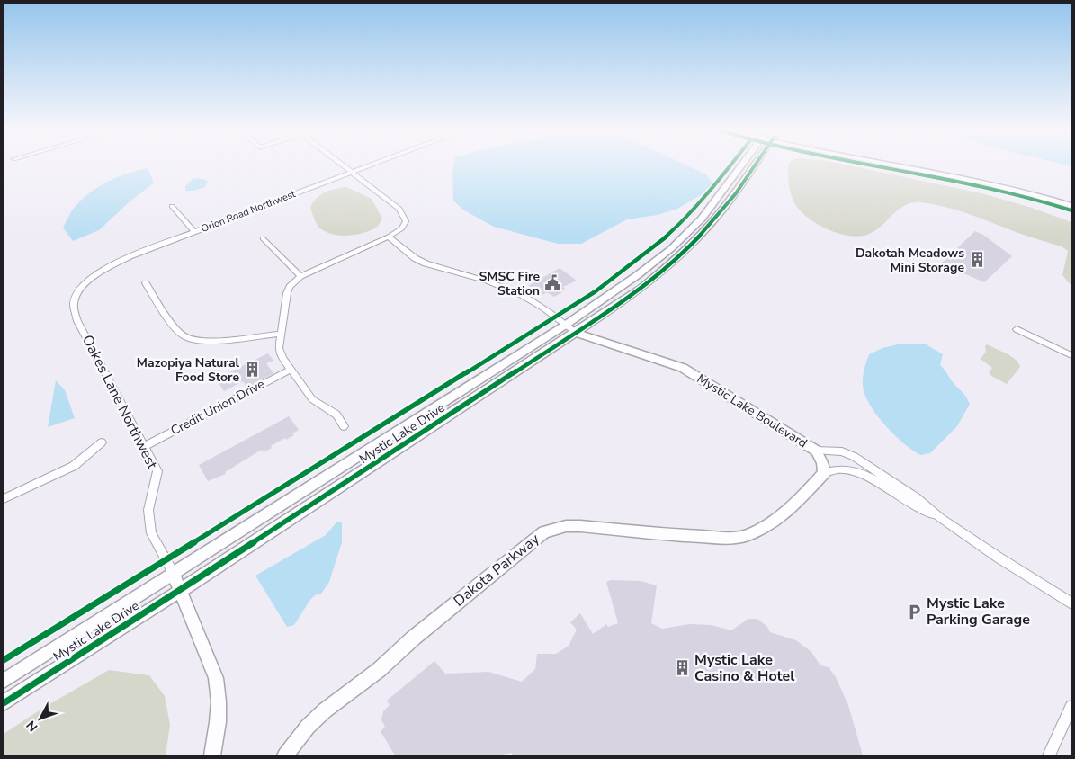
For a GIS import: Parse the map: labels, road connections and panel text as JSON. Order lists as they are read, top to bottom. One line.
{"streets":{"street":["Orion Road Northwest","Oakes Lane Northwest","Credit Union Drive","Mystic Lake Boulevard","Mystic Lake Drive","Dakota Parkway"]},"crossings":[["Orion Road Northwest","Oakes Lane Northwest"],["Oakes Lane Northwest","Credit Union Drive"],["Oakes Lane Northwest","Mystic Lake Drive"],["Mystic Lake Boulevard","Mystic Lake Drive"],["Mystic Lake Boulevard","Dakota Parkway"]],"places":{"building":["Dakotah Meadows Mini Storage","Mazopiya Natural Food Store","Mystic Lake Casino & Hotel"],"public building":["SMSC Fire Station"],"parking":["Mystic Lake Parking Garage"]},"north":"bottom left"}
